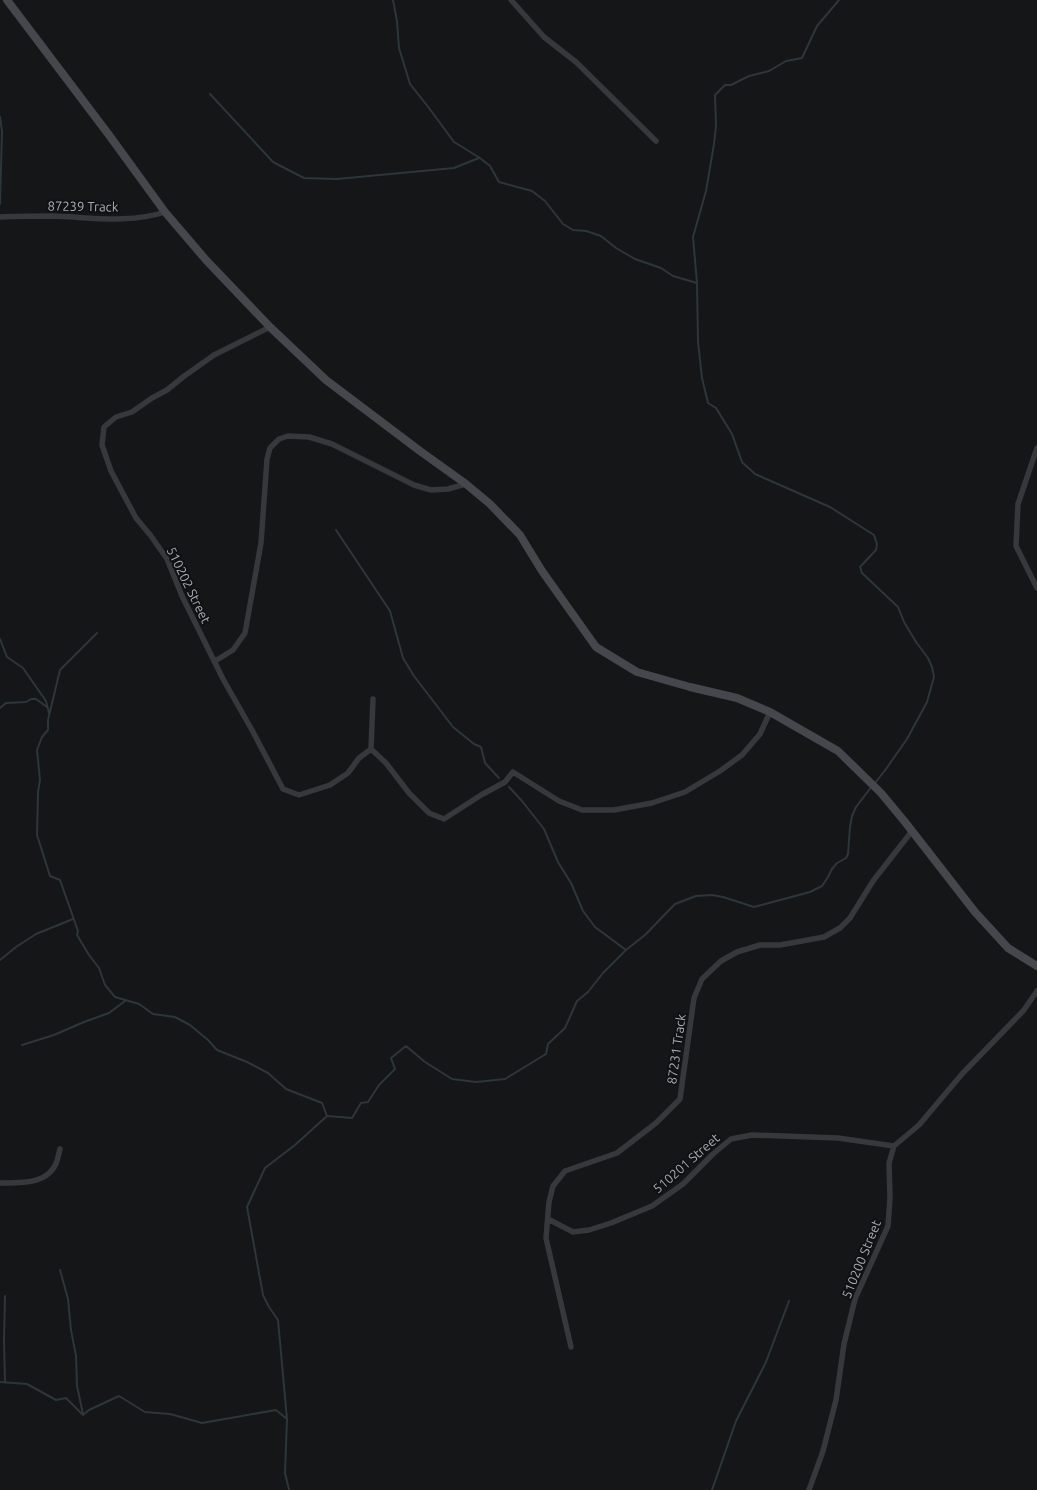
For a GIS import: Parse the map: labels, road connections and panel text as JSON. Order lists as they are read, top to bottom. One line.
{"streets":{"street":["87239 Track","510202 Street","87231 Track","510201 Street","510200 Street"]},"crossings":[["87231 Track","510201 Street"],["510201 Street","510200 Street"]]}
